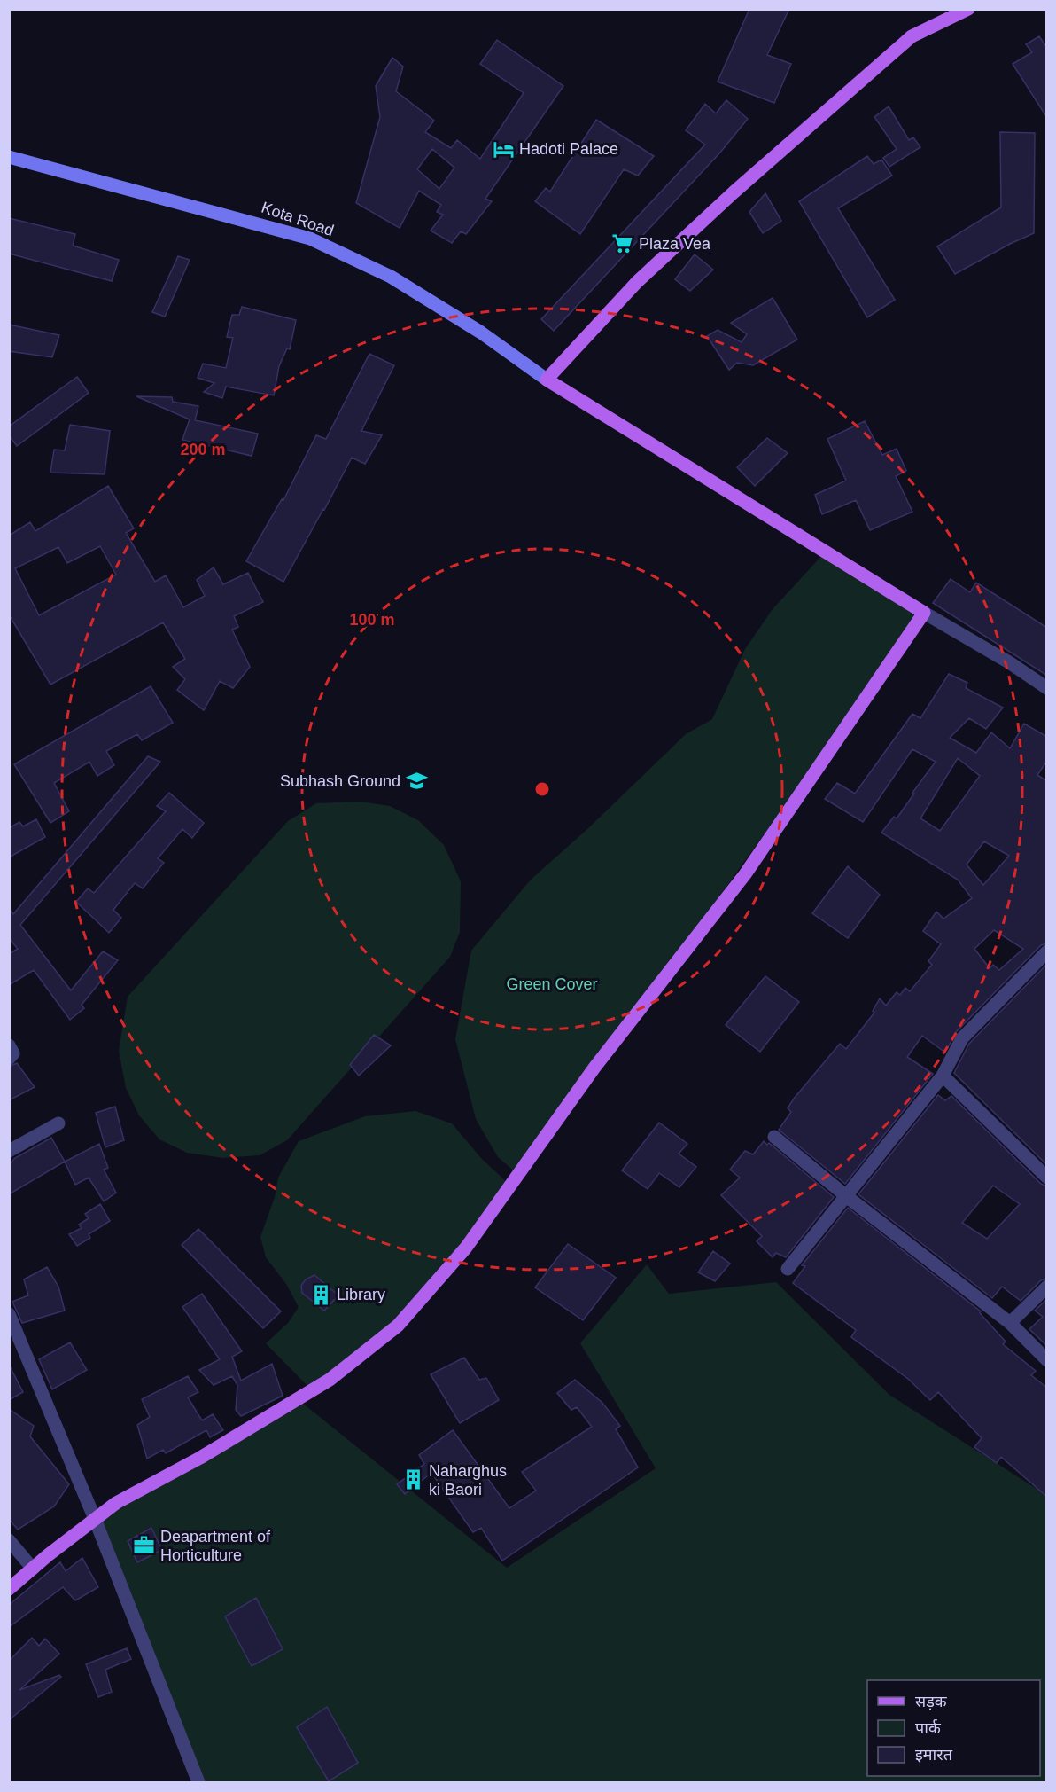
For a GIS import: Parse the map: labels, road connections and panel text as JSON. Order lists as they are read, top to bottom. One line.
{"streets":{"main road":["Kota Road"]},"parks":["Green Cover"],"places":{"hotel":["Hadoti Palace"],"supermarket":["Plaza Vea"],"school or university":["Subhash Ground"],"building":["Library","Naharghus ki Baori"],"office":["Deapartment of Horticulture"]},"legend":["सड़क","पार्क","इमारत"],"rings":["200 m","100 m"]}
